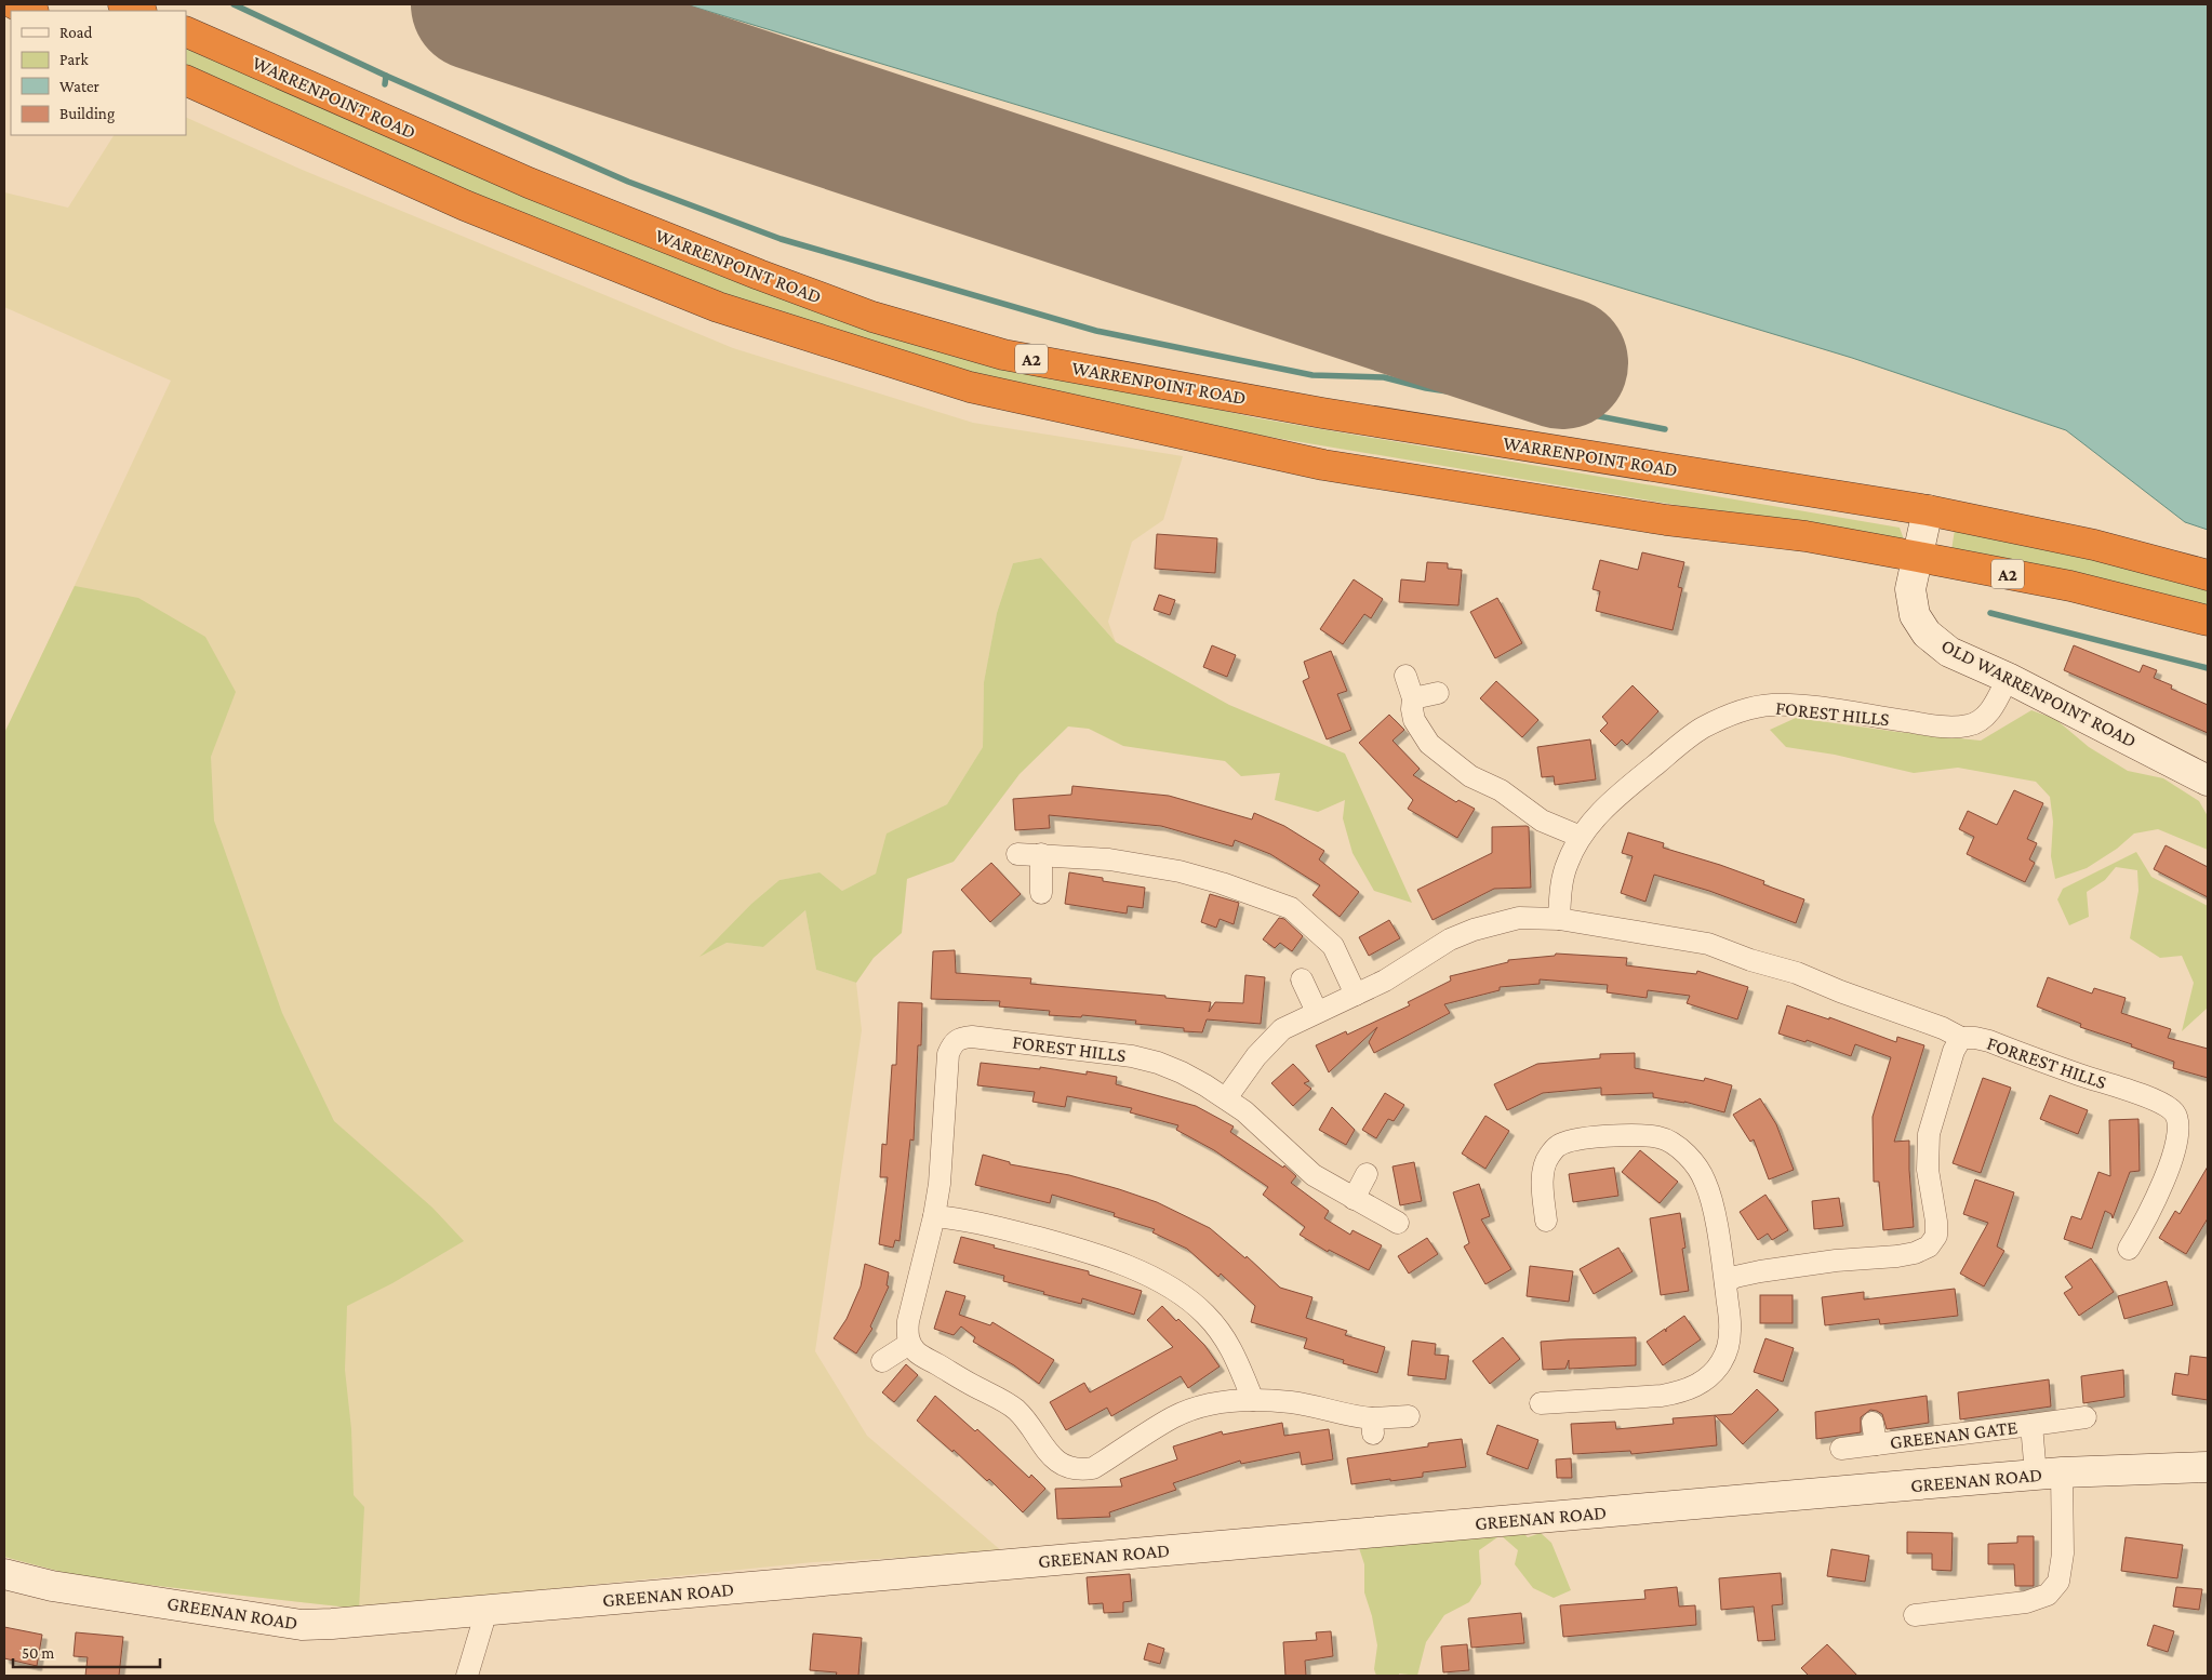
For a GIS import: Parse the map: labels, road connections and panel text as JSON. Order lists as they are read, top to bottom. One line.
{"streets":{"highway":["WARRENPOINT ROAD","A2"],"street":["OLD WARRENPOINT ROAD","FOREST HILLS","FORREST HILLS","GREENAN GATE","GREENAN ROAD"]},"crossings":[["WARRENPOINT ROAD","A2"],["WARRENPOINT ROAD","OLD WARRENPOINT ROAD"],["A2","OLD WARRENPOINT ROAD"],["OLD WARRENPOINT ROAD","FOREST HILLS"],["GREENAN GATE","GREENAN ROAD"]],"legend":["Road","Park","Water","Building"],"scale_bar":"50 m"}
